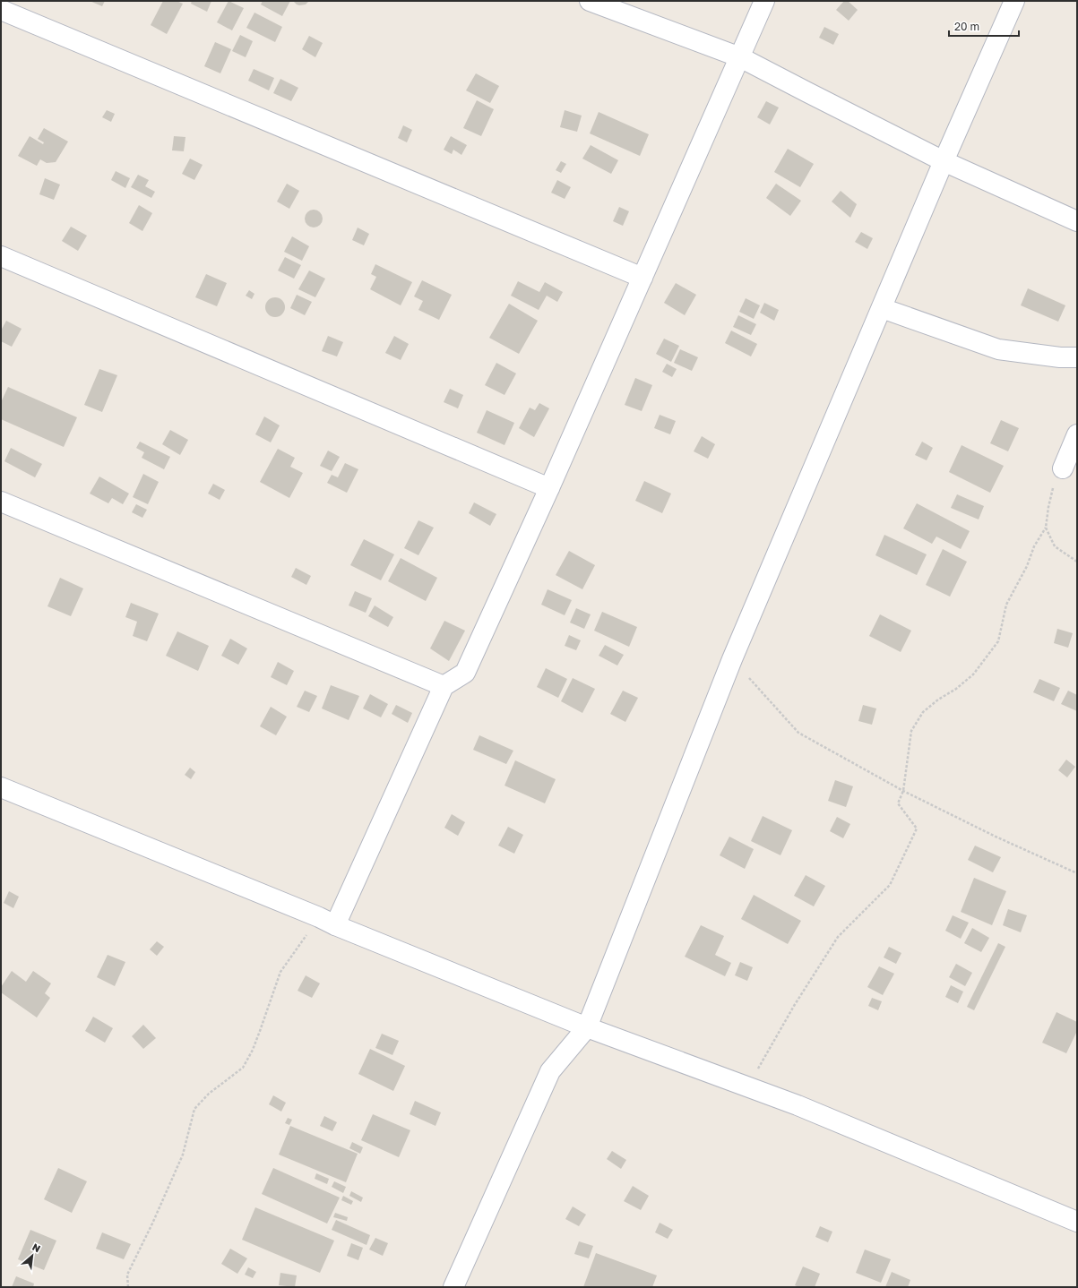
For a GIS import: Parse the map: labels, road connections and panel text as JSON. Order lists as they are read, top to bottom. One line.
{"scale_bar":"20 m","north":"top right"}
